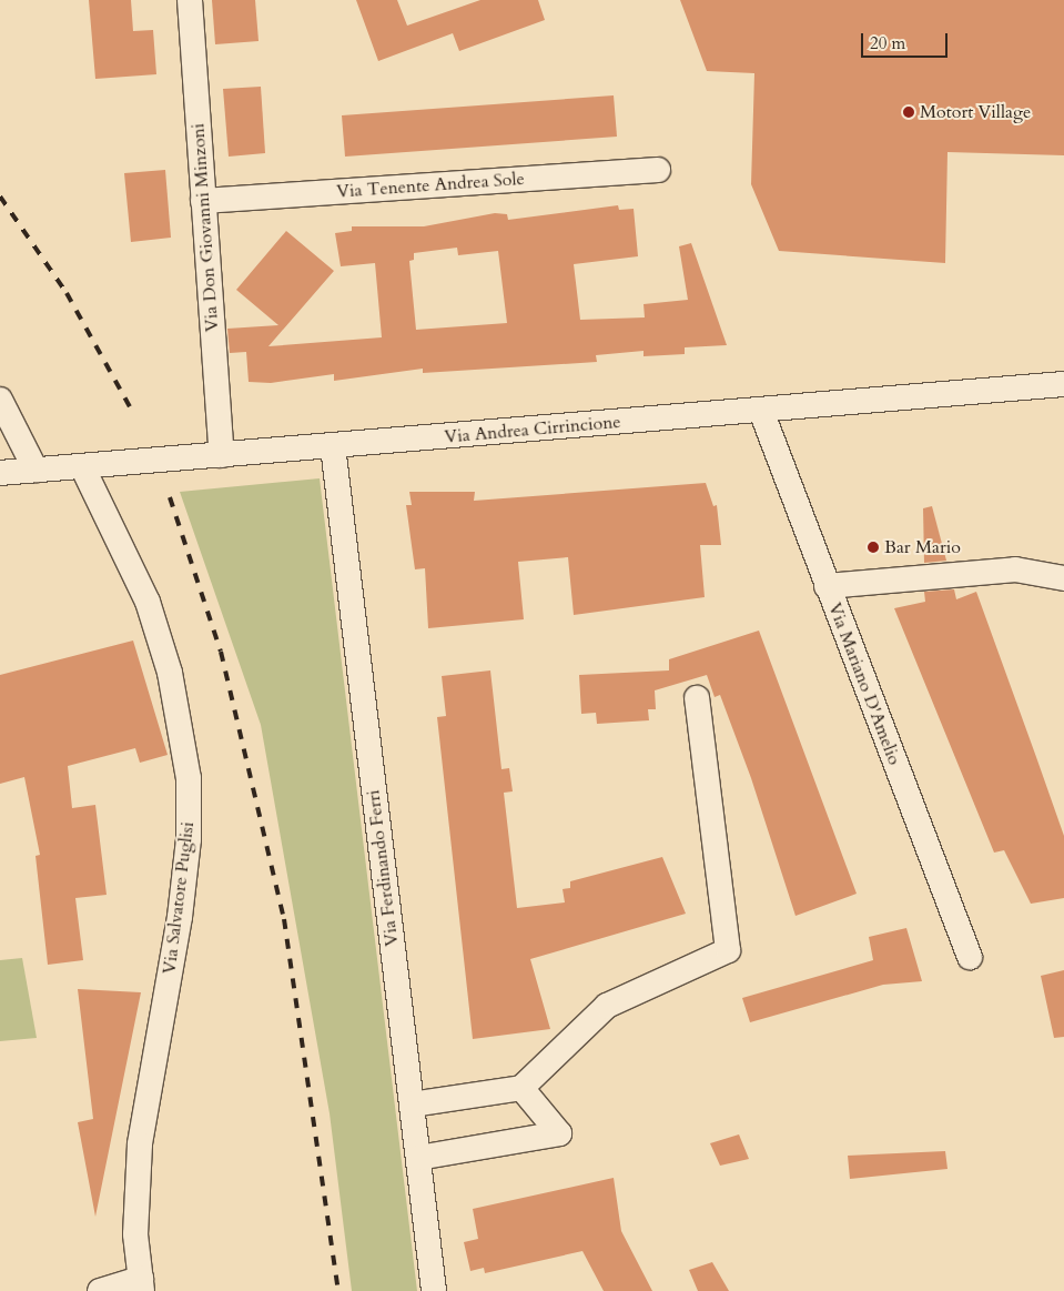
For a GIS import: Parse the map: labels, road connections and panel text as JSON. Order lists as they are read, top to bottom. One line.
{"streets":{"street":["Via Tenente Andrea Sole","Via Don Giovanni Minzoni","Via Andrea Cirrincione","Via Mariano D'Amelio","Via Ferdinando Ferri","Via Salvatore Puglisi"]},"crossings":[["Via Tenente Andrea Sole","Via Don Giovanni Minzoni"],["Via Don Giovanni Minzoni","Via Andrea Cirrincione"],["Via Andrea Cirrincione","Via Mariano D'Amelio"],["Via Andrea Cirrincione","Via Ferdinando Ferri"],["Via Andrea Cirrincione","Via Salvatore Puglisi"]],"places":["Motort Village","Bar Mario"],"scale_bar":"20 m"}
